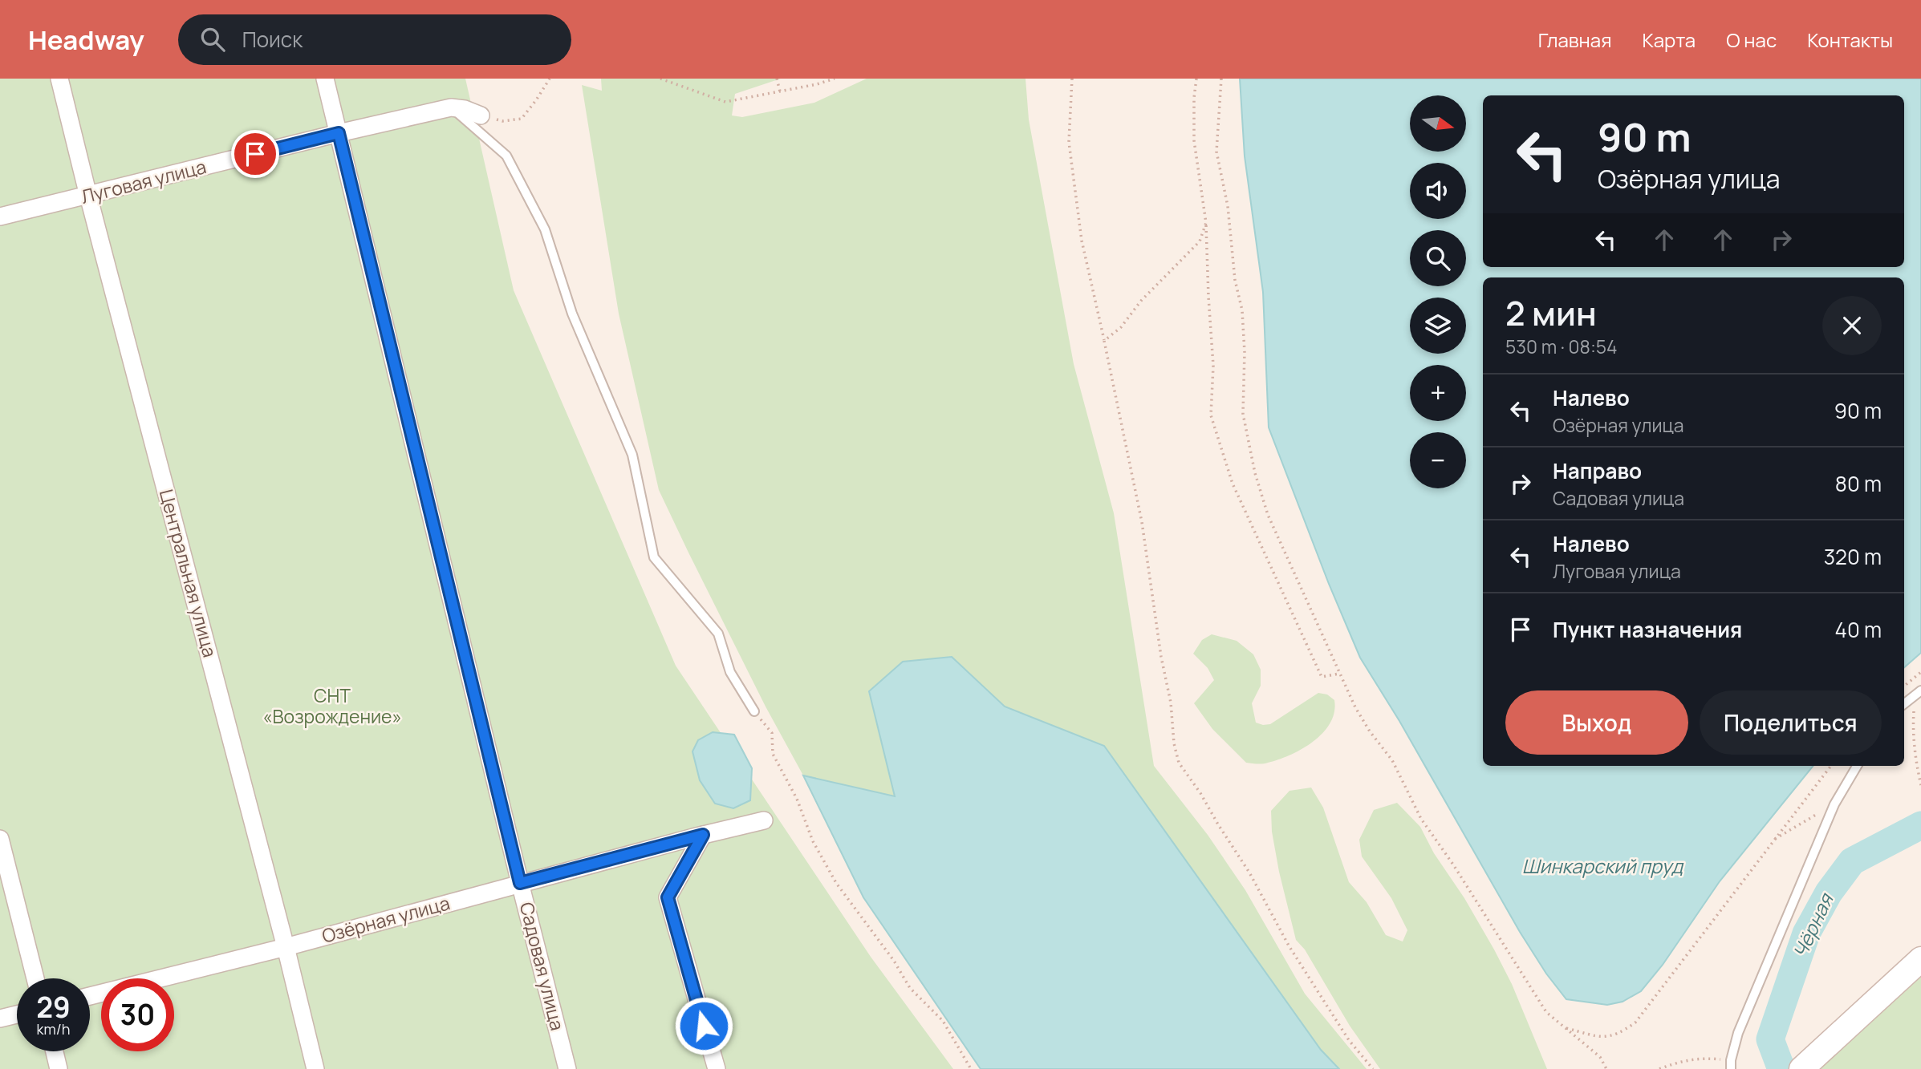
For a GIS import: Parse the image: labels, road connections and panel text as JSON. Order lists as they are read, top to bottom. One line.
{"streets":{"street":["Луговая улица","Центральная улица","Озёрная улица","Садовая улица"]},"crossings":[["Луговая улица","Центральная улица"],["Луговая улица","Садовая улица"],["Центральная улица","Озёрная улица"],["Озёрная улица","Садовая улица"]],"water":["Шинкарский пруд","Чёрная"],"parks":["СНТ «Возрождение»"],"north":"right","page":{"header":"Headway","search":"Поиск","nav":["Главная","Карта","О нас","Контакты"],"map_buttons":["+","−"],"turn":["90 m","Озёрная улица"],"heading":["2 мин","530 m · 08:54"],"list":[{"name":"Налево","note":"Озёрная улица","value":"90 m"},{"name":"Направо","note":"Садовая улица","value":"80 m"},{"name":"Налево","note":"Луговая улица","value":"320 m"},{"name":"Пункт назначения","value":"40 m"}],"buttons":["Выход","Поделиться"],"speed":"29 km/h","limit":"30"}}
